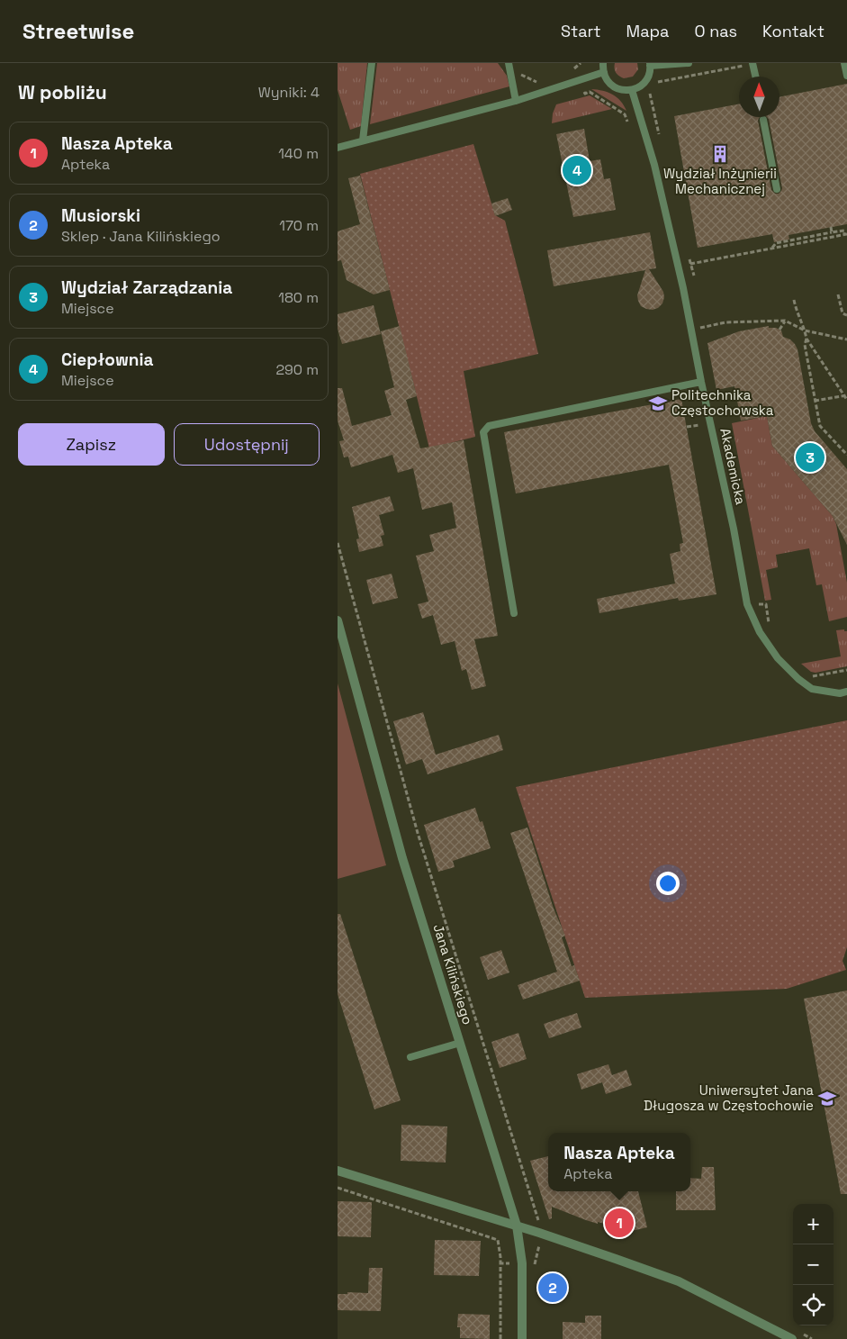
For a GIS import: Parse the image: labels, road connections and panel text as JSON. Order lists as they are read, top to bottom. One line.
{"streets":{"street":["Jana Kilińskiego"],"lane":["Akademicka"]},"places":{"building":["Wydział Inżynierii Mechanicznej"],"school or university":["Politechnika Częstochowska","Uniwersytet Jana Długosza w Częstochowie"]},"north":"top","page":{"header":"Streetwise","nav":["Start","Mapa","O nas","Kontakt"],"heading":["W pobliżu","Wyniki: 4"],"list":[{"mark":"1","name":"Nasza Apteka","note":"Apteka","value":"140 m"},{"mark":"2","name":"Musiorski","note":"Sklep · Jana Kilińskiego","value":"170 m"},{"mark":"3","name":"Wydział Zarządzania","note":"Miejsce","value":"180 m"},{"mark":"4","name":"Ciepłownia","note":"Miejsce","value":"290 m"}],"pins":["4","3","1","2"],"buttons":["Zapisz","Udostępnij"],"popup":["Nasza Apteka","Apteka"],"map_buttons":["+","−"]}}
